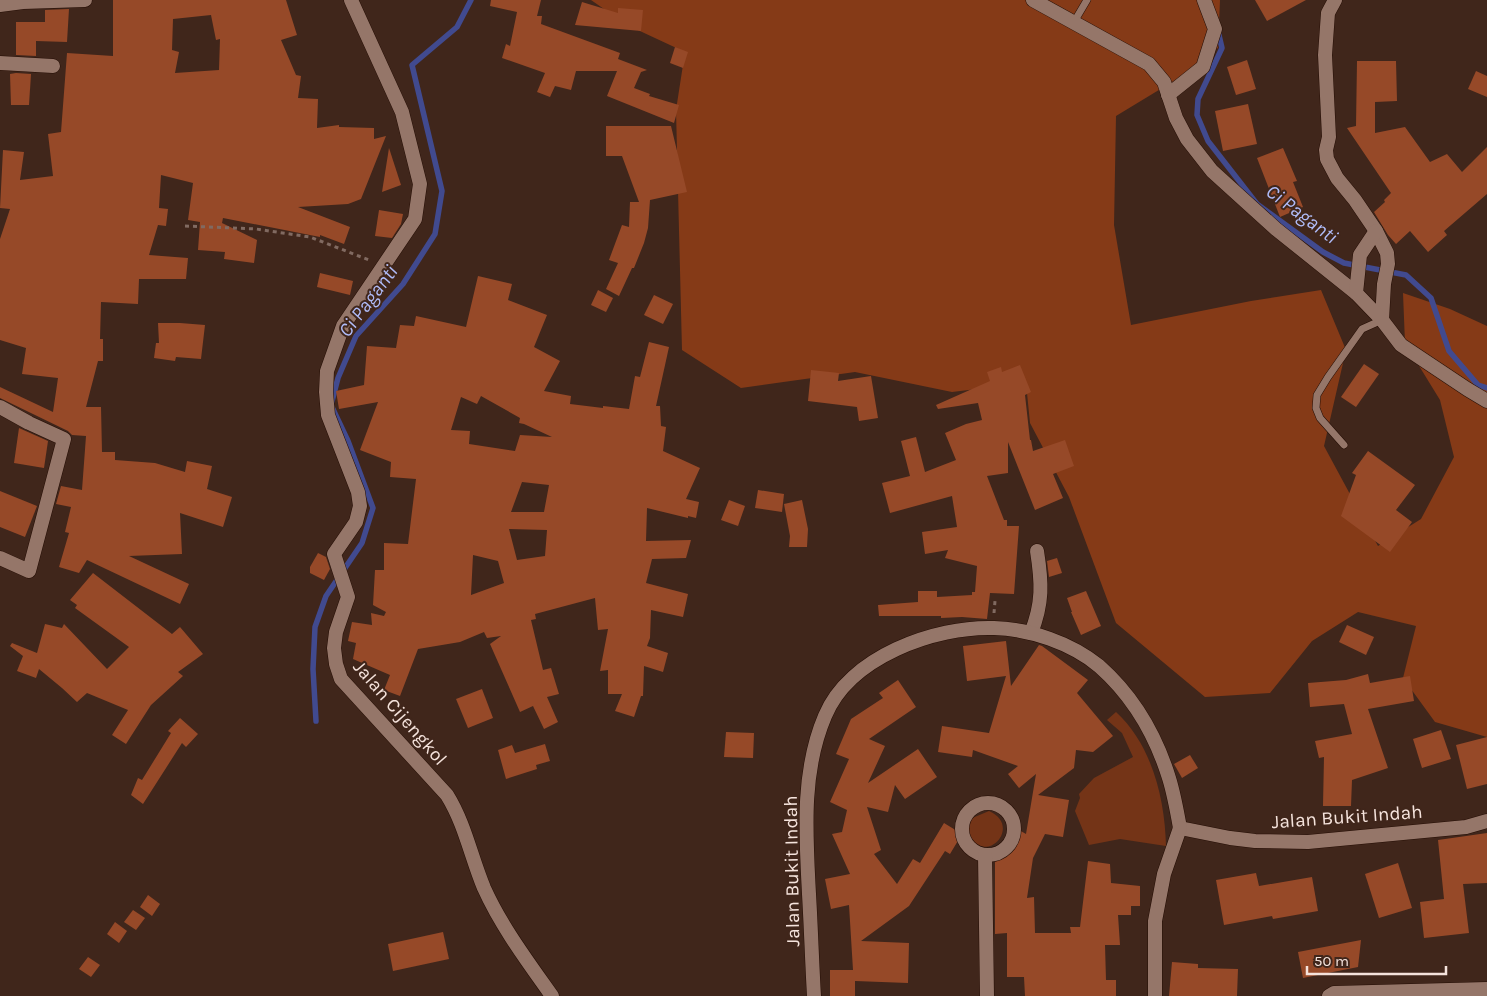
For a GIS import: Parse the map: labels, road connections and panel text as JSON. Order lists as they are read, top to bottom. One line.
{"streets":{"street":["Jalan Cijengkol","Jalan Bukit Indah"]},"water":["Ci Paganti"],"scale_bar":"50 m"}
